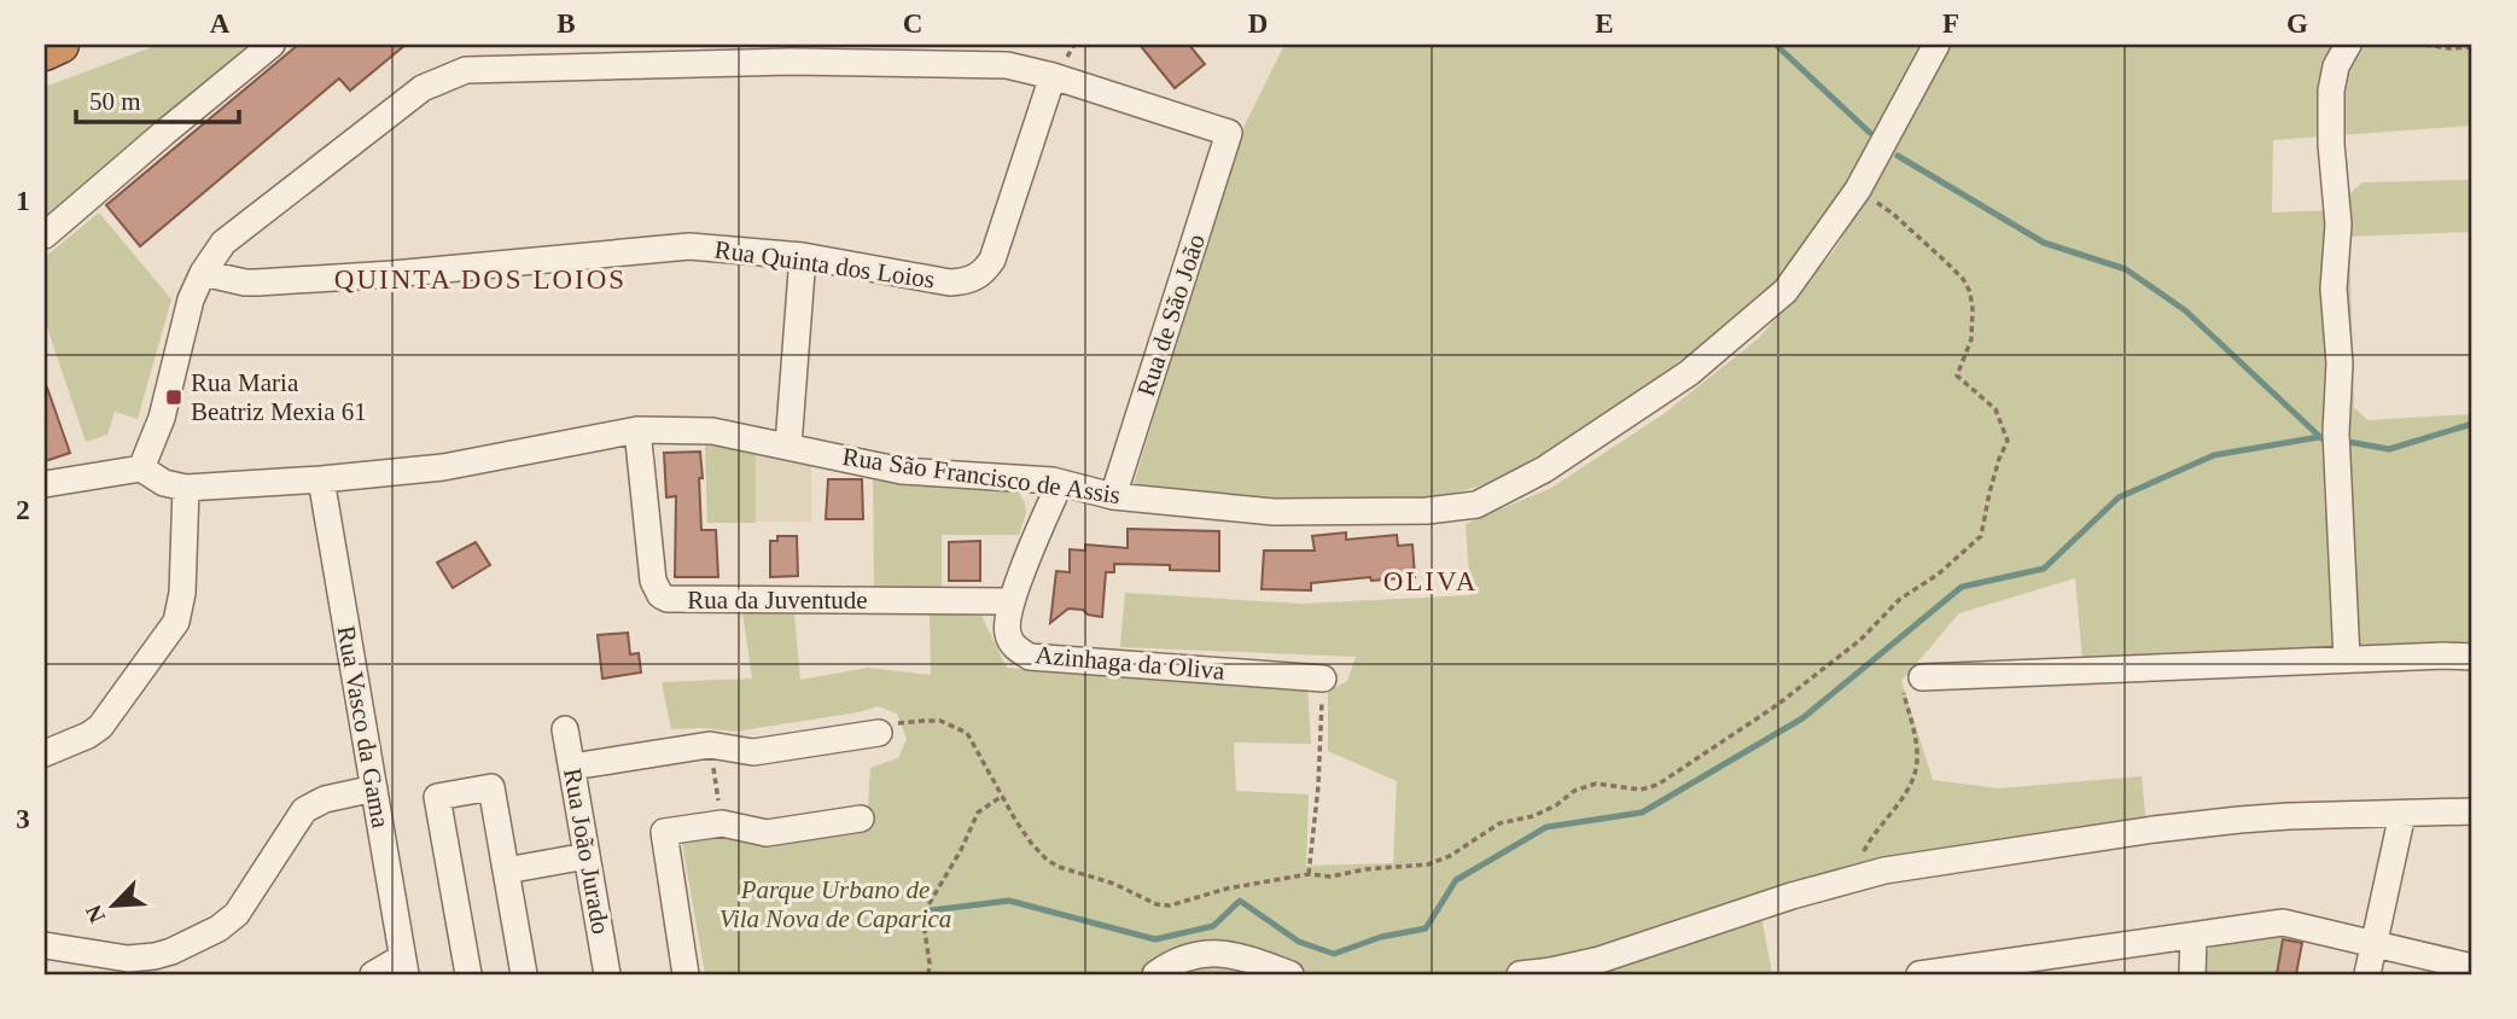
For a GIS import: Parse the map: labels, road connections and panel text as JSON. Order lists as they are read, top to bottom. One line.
{"streets":{"street":["Rua Quinta dos Loios","Rua de São João","Rua São Francisco de Assis","Rua da Juventude","Azinhaga da Oliva","Rua Vasco da Gama","Rua João Jurado"]},"crossings":[["Rua Quinta dos Loios","Rua de São João"],["Rua de São João","Rua São Francisco de Assis"],["Rua São Francisco de Assis","Rua da Juventude"],["Rua São Francisco de Assis","Azinhaga da Oliva"],["Rua São Francisco de Assis","Rua Vasco da Gama"],["Rua da Juventude","Azinhaga da Oliva"]],"districts":["QUINTA DOS LOIOS","OLIVA"],"parks":["Parque Urbano de Vila Nova de Caparica"],"places":{"transit":["Rua Maria Beatriz Mexia 61"]},"scale_bar":"50 m","north":"bottom left","grid":{"columns":["A","B","C","D","E","F","G"],"rows":["1","2","3"]}}
